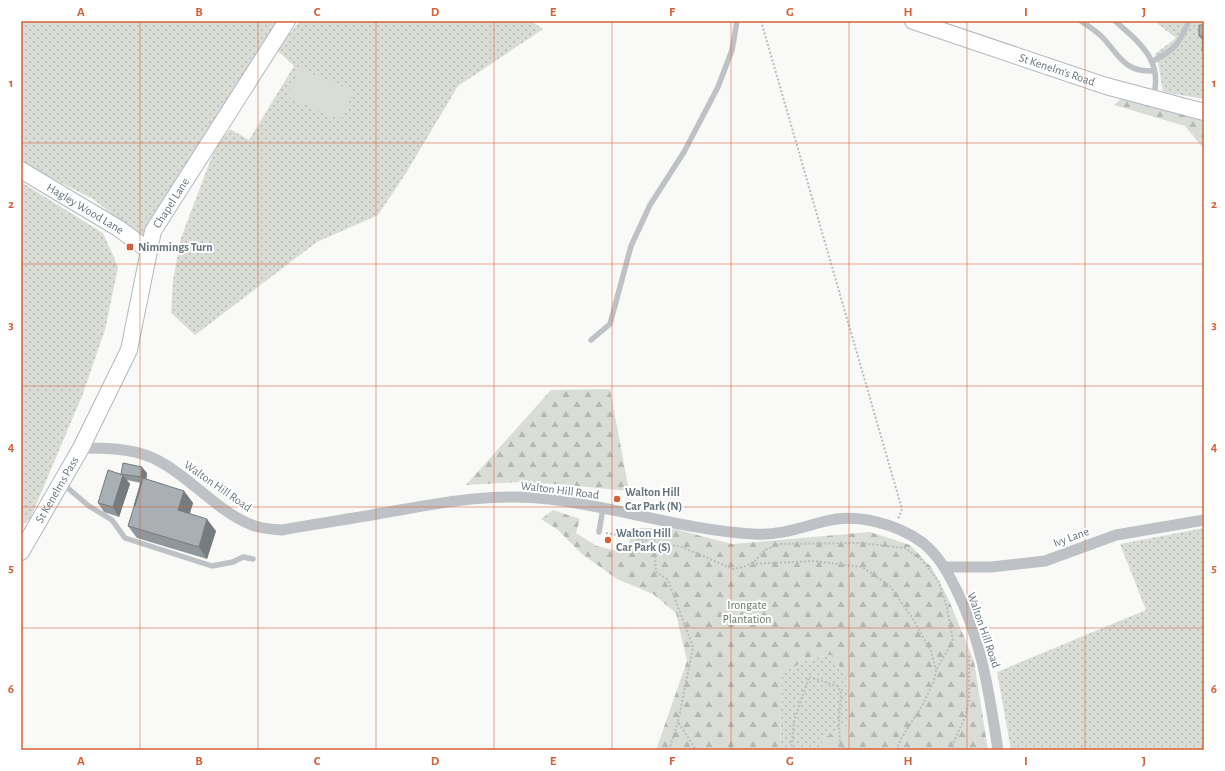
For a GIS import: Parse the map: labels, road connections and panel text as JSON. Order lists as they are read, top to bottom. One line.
{"streets":{"street":["St Kenelm's Road","Chapel Lane","Hagley Wood Lane","Walton Hill Road","St Kenelms Pass","Ivy Lane"]},"crossings":[["Chapel Lane","Hagley Wood Lane"],["Chapel Lane","Walton Hill Road"],["Chapel Lane","St Kenelms Pass"],["Walton Hill Road","St Kenelms Pass"],["Walton Hill Road","Ivy Lane"]],"parks":["Irongate Plantation"],"places":{"transit":["Nimmings Turn"],"other":["Walton Hill Car Park (N)","Walton Hill Car Park (S)"]},"grid":{"columns":["A","B","C","D","E","F","G","H","I","J"],"rows":["1","2","3","4","5","6"]}}
